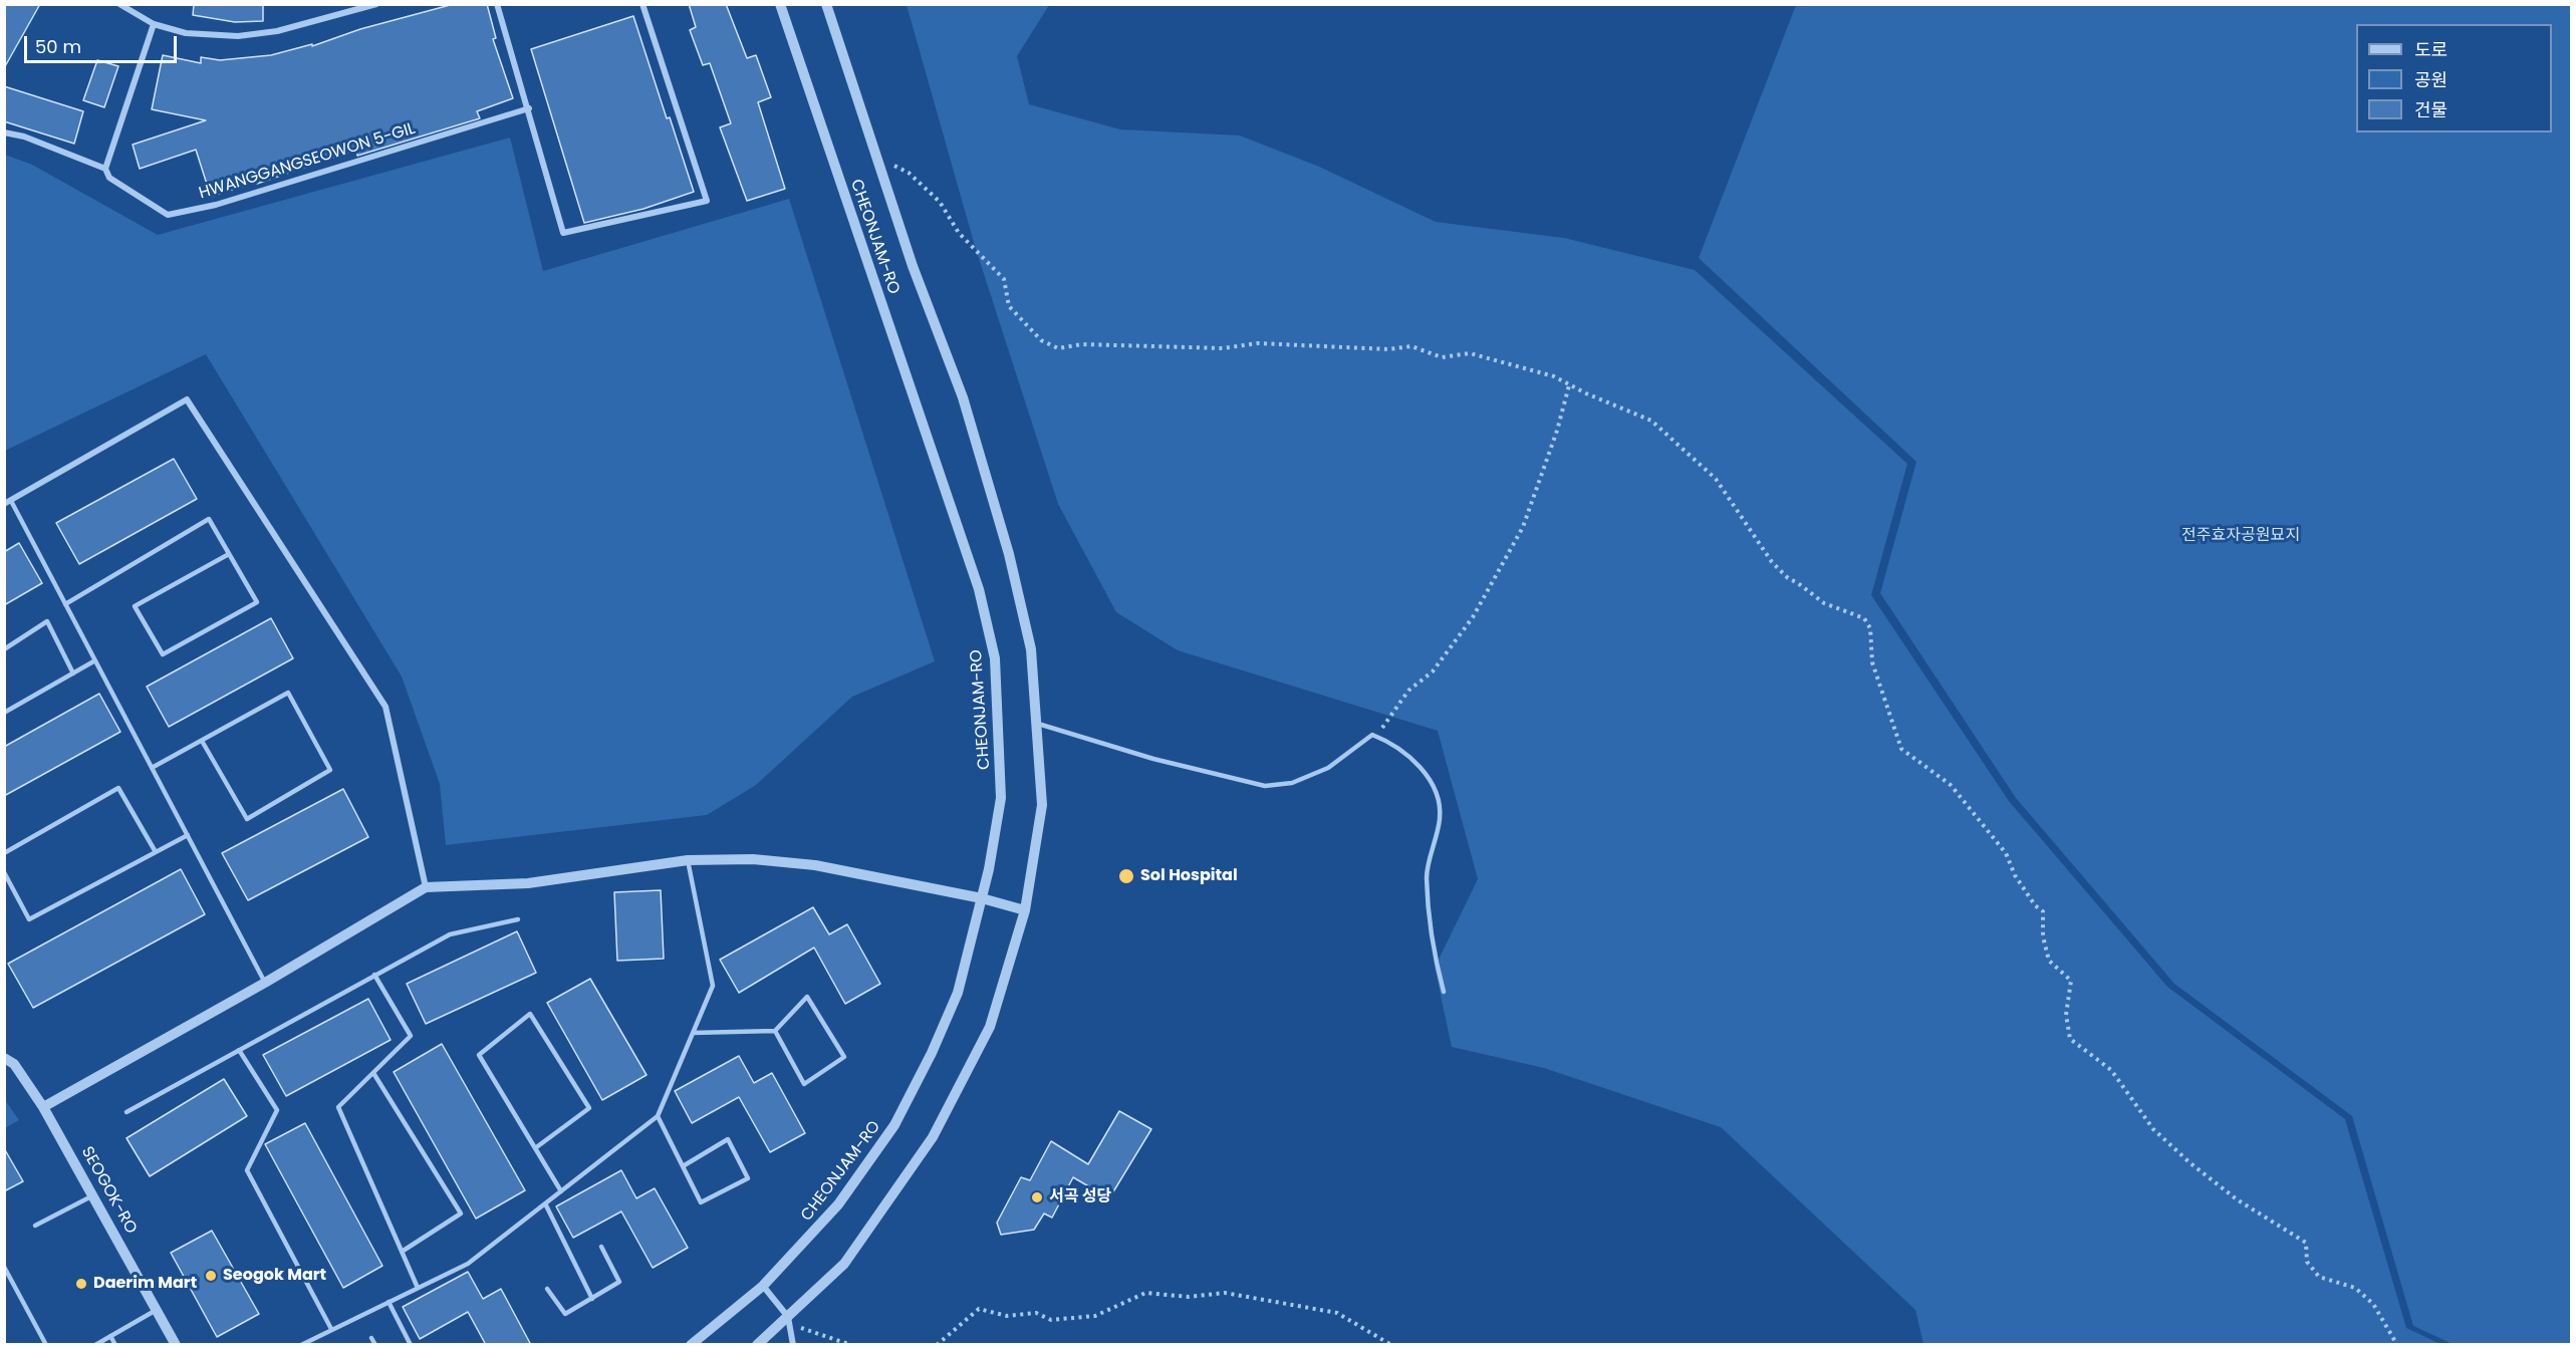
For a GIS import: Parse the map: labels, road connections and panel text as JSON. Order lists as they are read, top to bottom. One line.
{"streets":{"street":["HWANGGANGSEOWON 5-GIL","CHEONJAM-RO","SEOGOK-RO"]},"parks":["전주효자공원묘지"],"places":["Sol Hospital","서곡 성당","Seogok Mart","Daerim Mart"],"legend":["도로","공원","건물"],"scale_bar":"50 m"}
